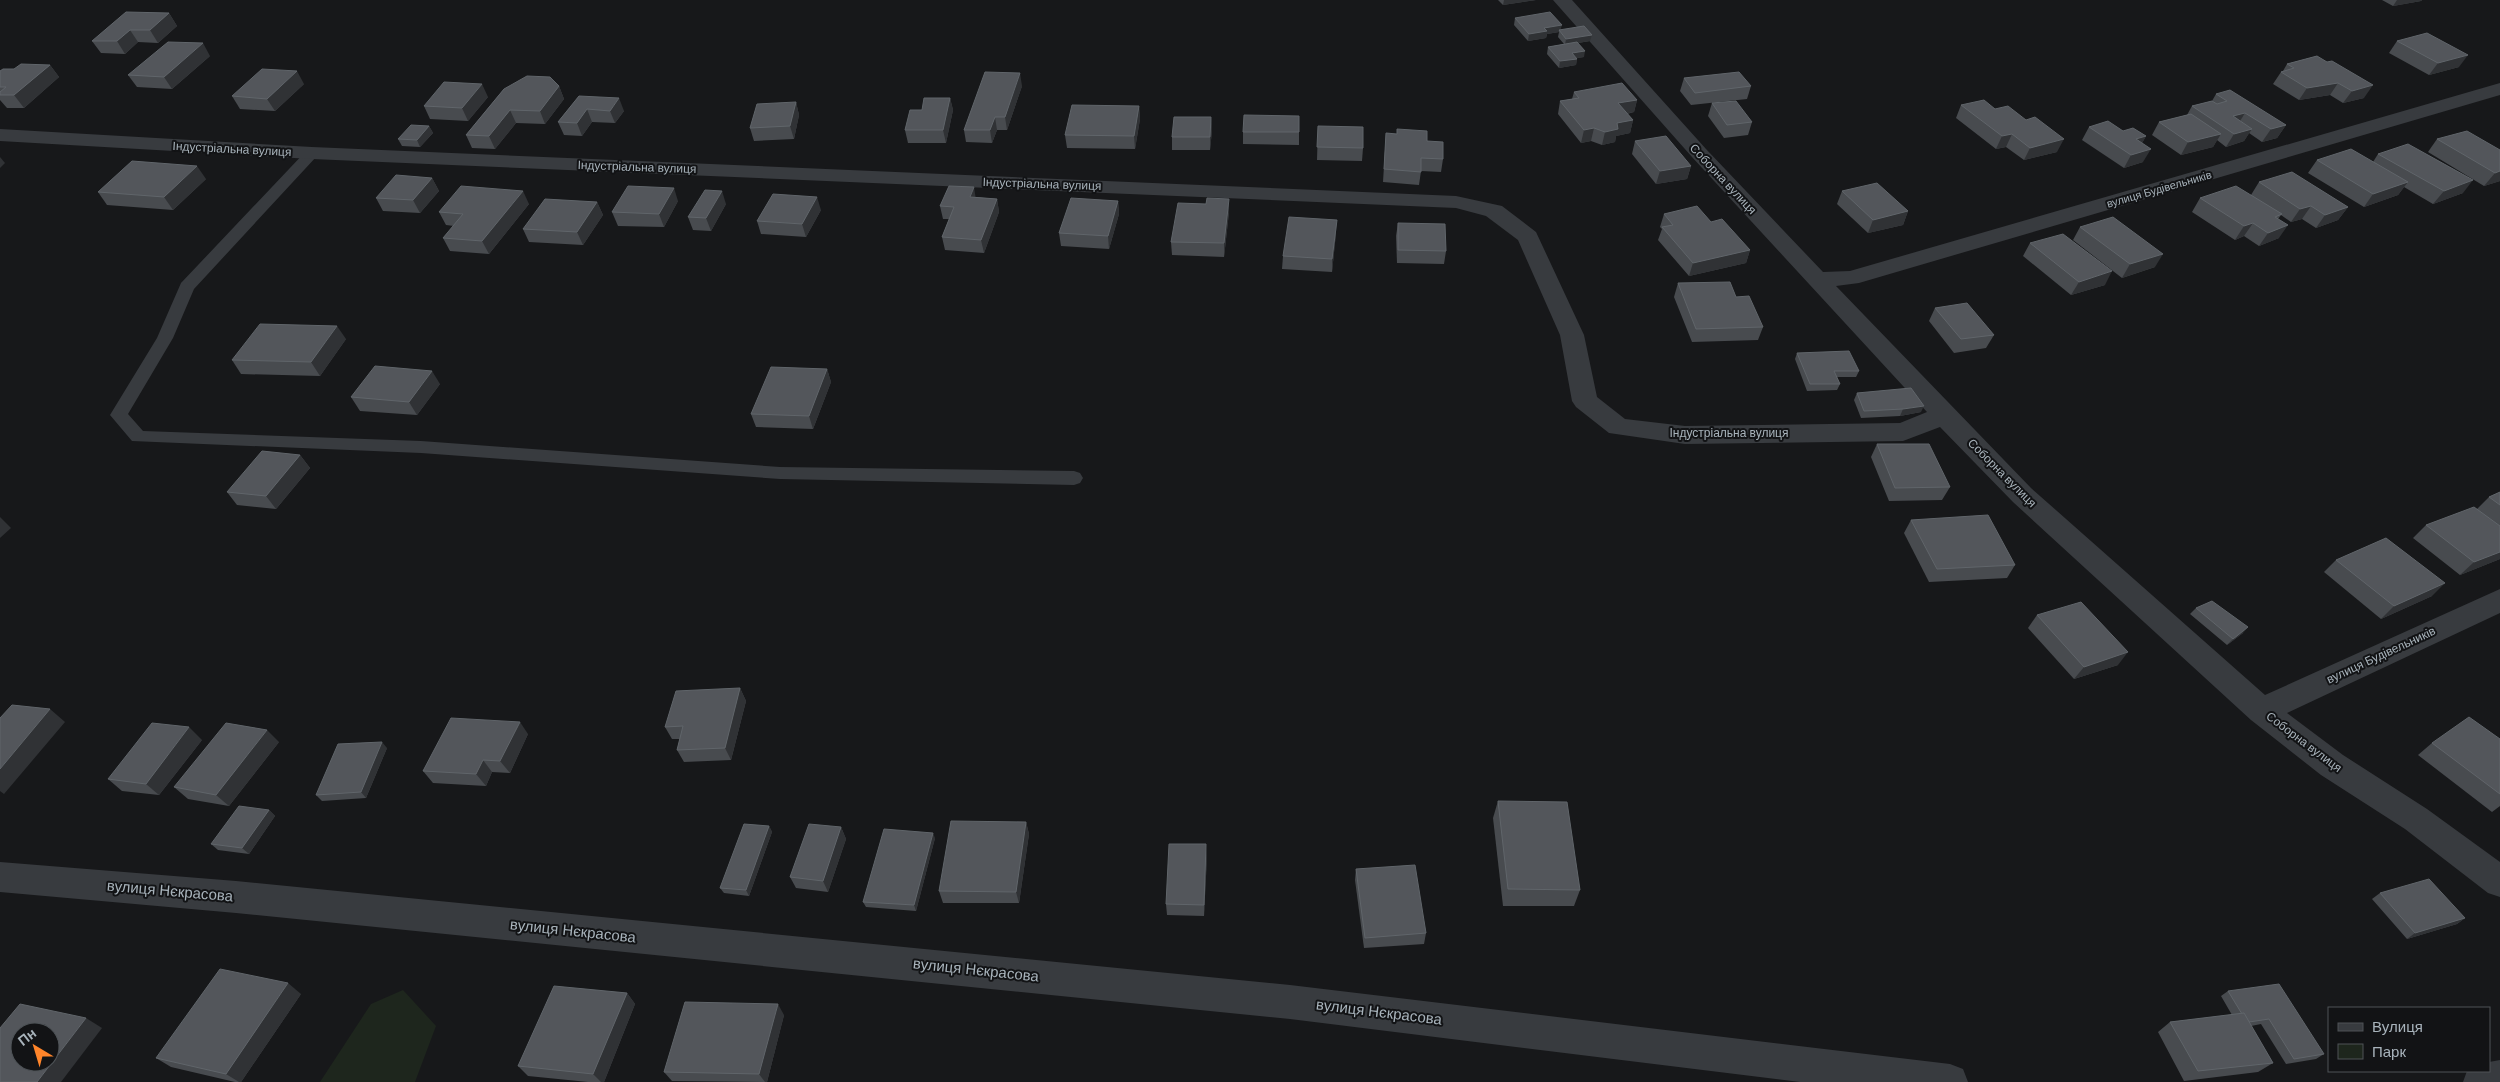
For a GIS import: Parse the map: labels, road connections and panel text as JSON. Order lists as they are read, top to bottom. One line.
{"streets":{"street":["Індустріальна вулиця","Соборна вулиця","вулиця Будівельників","вулиця Нєкрасова"]},"crossings":[["Індустріальна вулиця","Соборна вулиця"],["Соборна вулиця","вулиця Будівельників"]],"legend":["Вулиця","Парк"],"north":"top left"}
